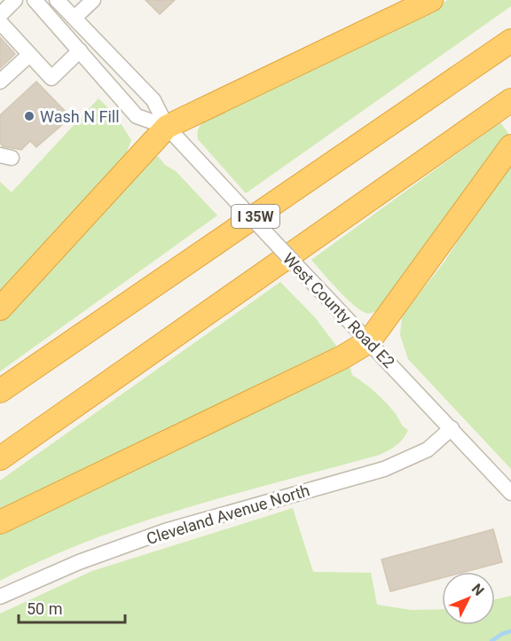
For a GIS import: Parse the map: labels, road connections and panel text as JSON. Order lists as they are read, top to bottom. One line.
{"streets":{"highway":["I 35W"],"street":["West County Road E2","Cleveland Avenue North"]},"crossings":[["West County Road E2","Cleveland Avenue North"]],"places":["Wash N Fill"],"scale_bar":"50 m","north":"top right"}
